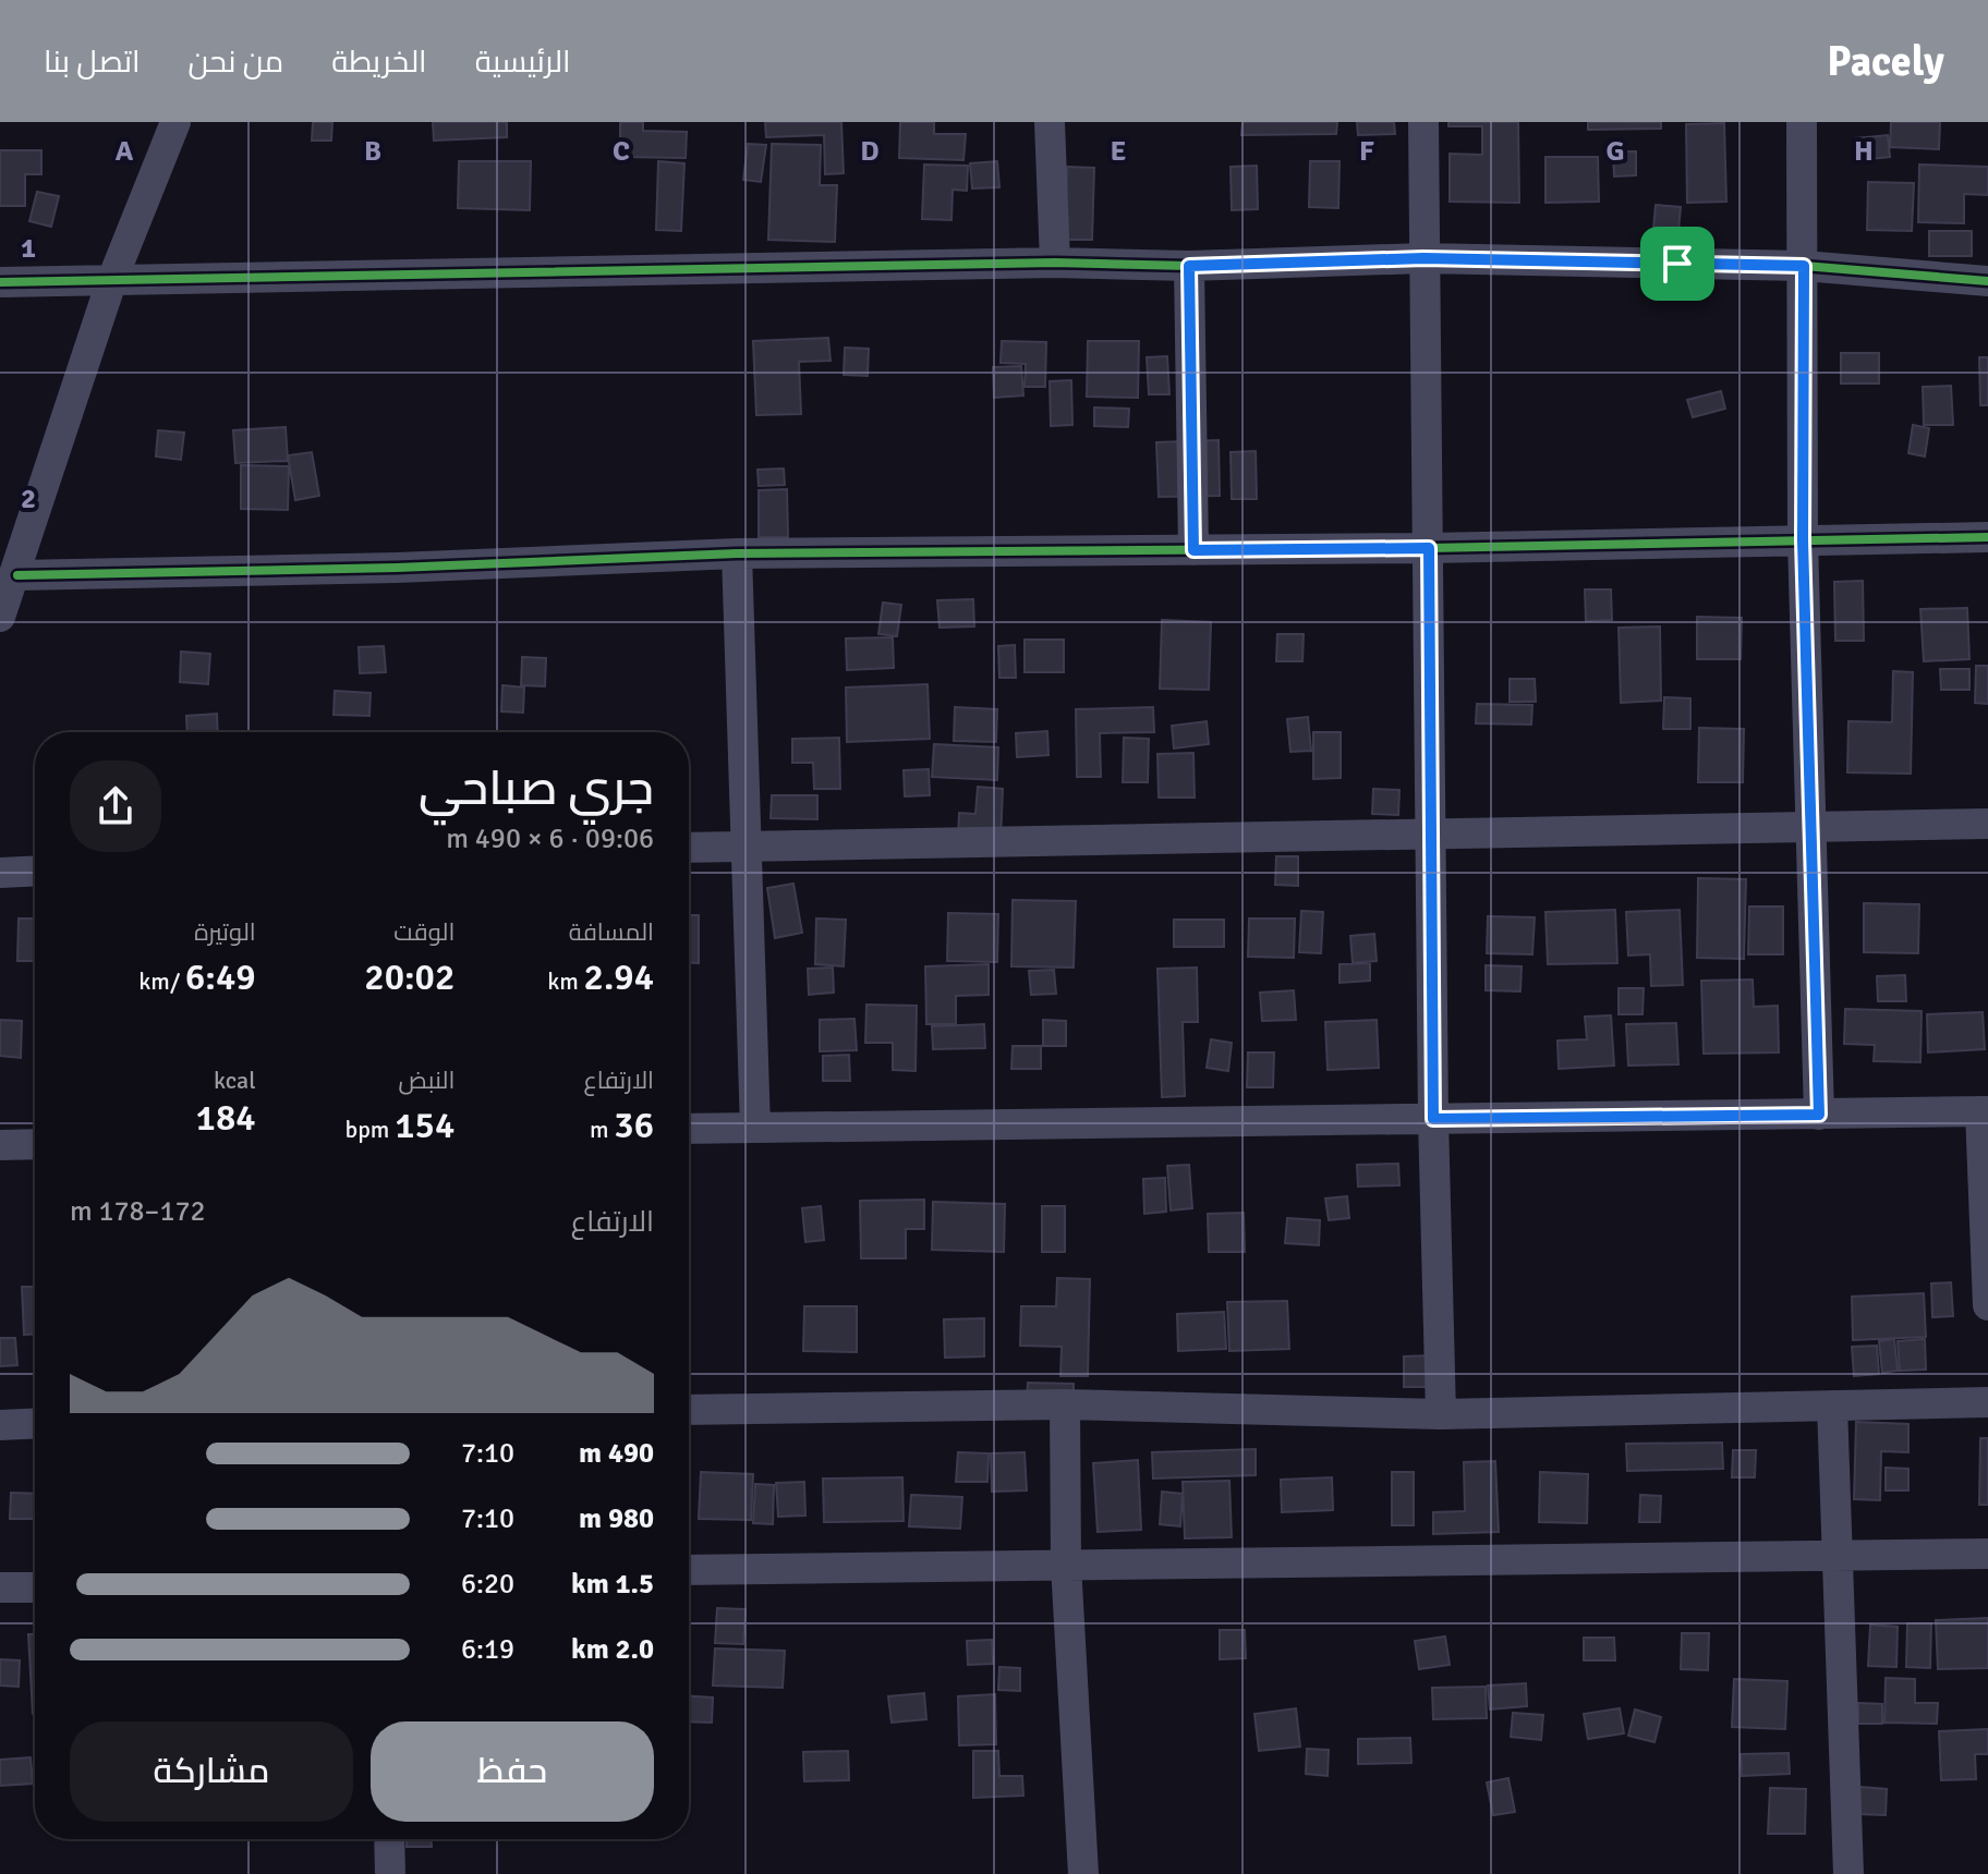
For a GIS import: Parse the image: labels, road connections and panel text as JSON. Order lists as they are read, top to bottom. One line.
{"page":{"header":"Pacely","nav":["الرئيسية","الخريطة","من نحن","اتصل بنا"],"heading":["جري صباحي","09:06 · 6 × 490 m"],"stats":[["المسافة","2.94 km"],["الوقت","20:02"],["الوتيرة","6:49 /km"],["الارتفاع","36 m"],["النبض","154 bpm"],["kcal","184"]],"chart":["الارتفاع","172–178 m"],"list":[{"name":"490 m","note":"7:10"},{"name":"980 m","note":"7:10"},{"name":"1.5 km","note":"6:20"},{"name":"2.0 km","note":"6:19"}],"buttons":["حفظ","مشاركة"]},"grid":{"columns":["A","B","C","D","E","F","G","H"],"rows":["1","2"]}}
